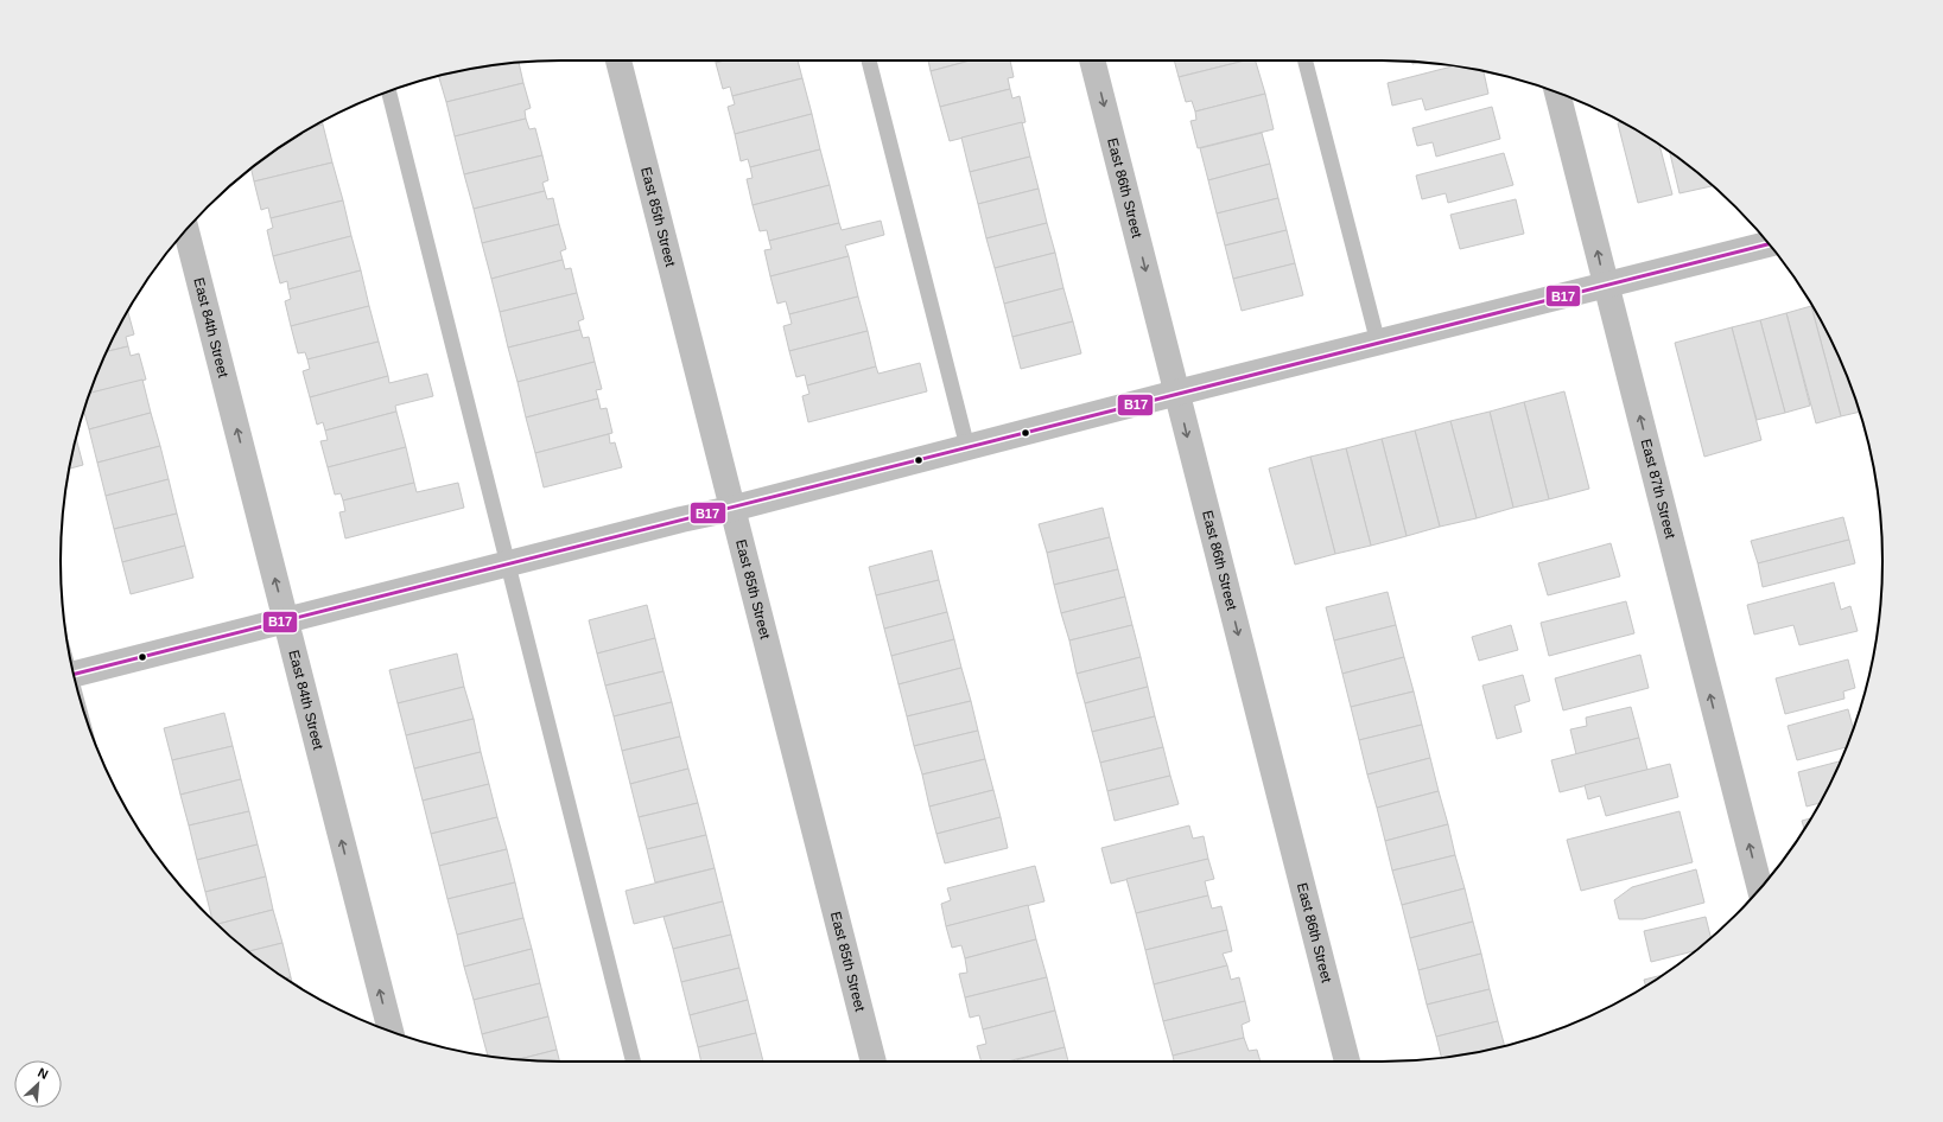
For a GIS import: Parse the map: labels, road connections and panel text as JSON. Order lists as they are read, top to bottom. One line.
{"streets":{"street":["East 86th Street","East 85th Street","East 84th Street","East 87th Street"]},"one_way":["East 86th Street","East 84th Street","East 87th Street"],"lines":["transit line B17"],"north":"top right"}
